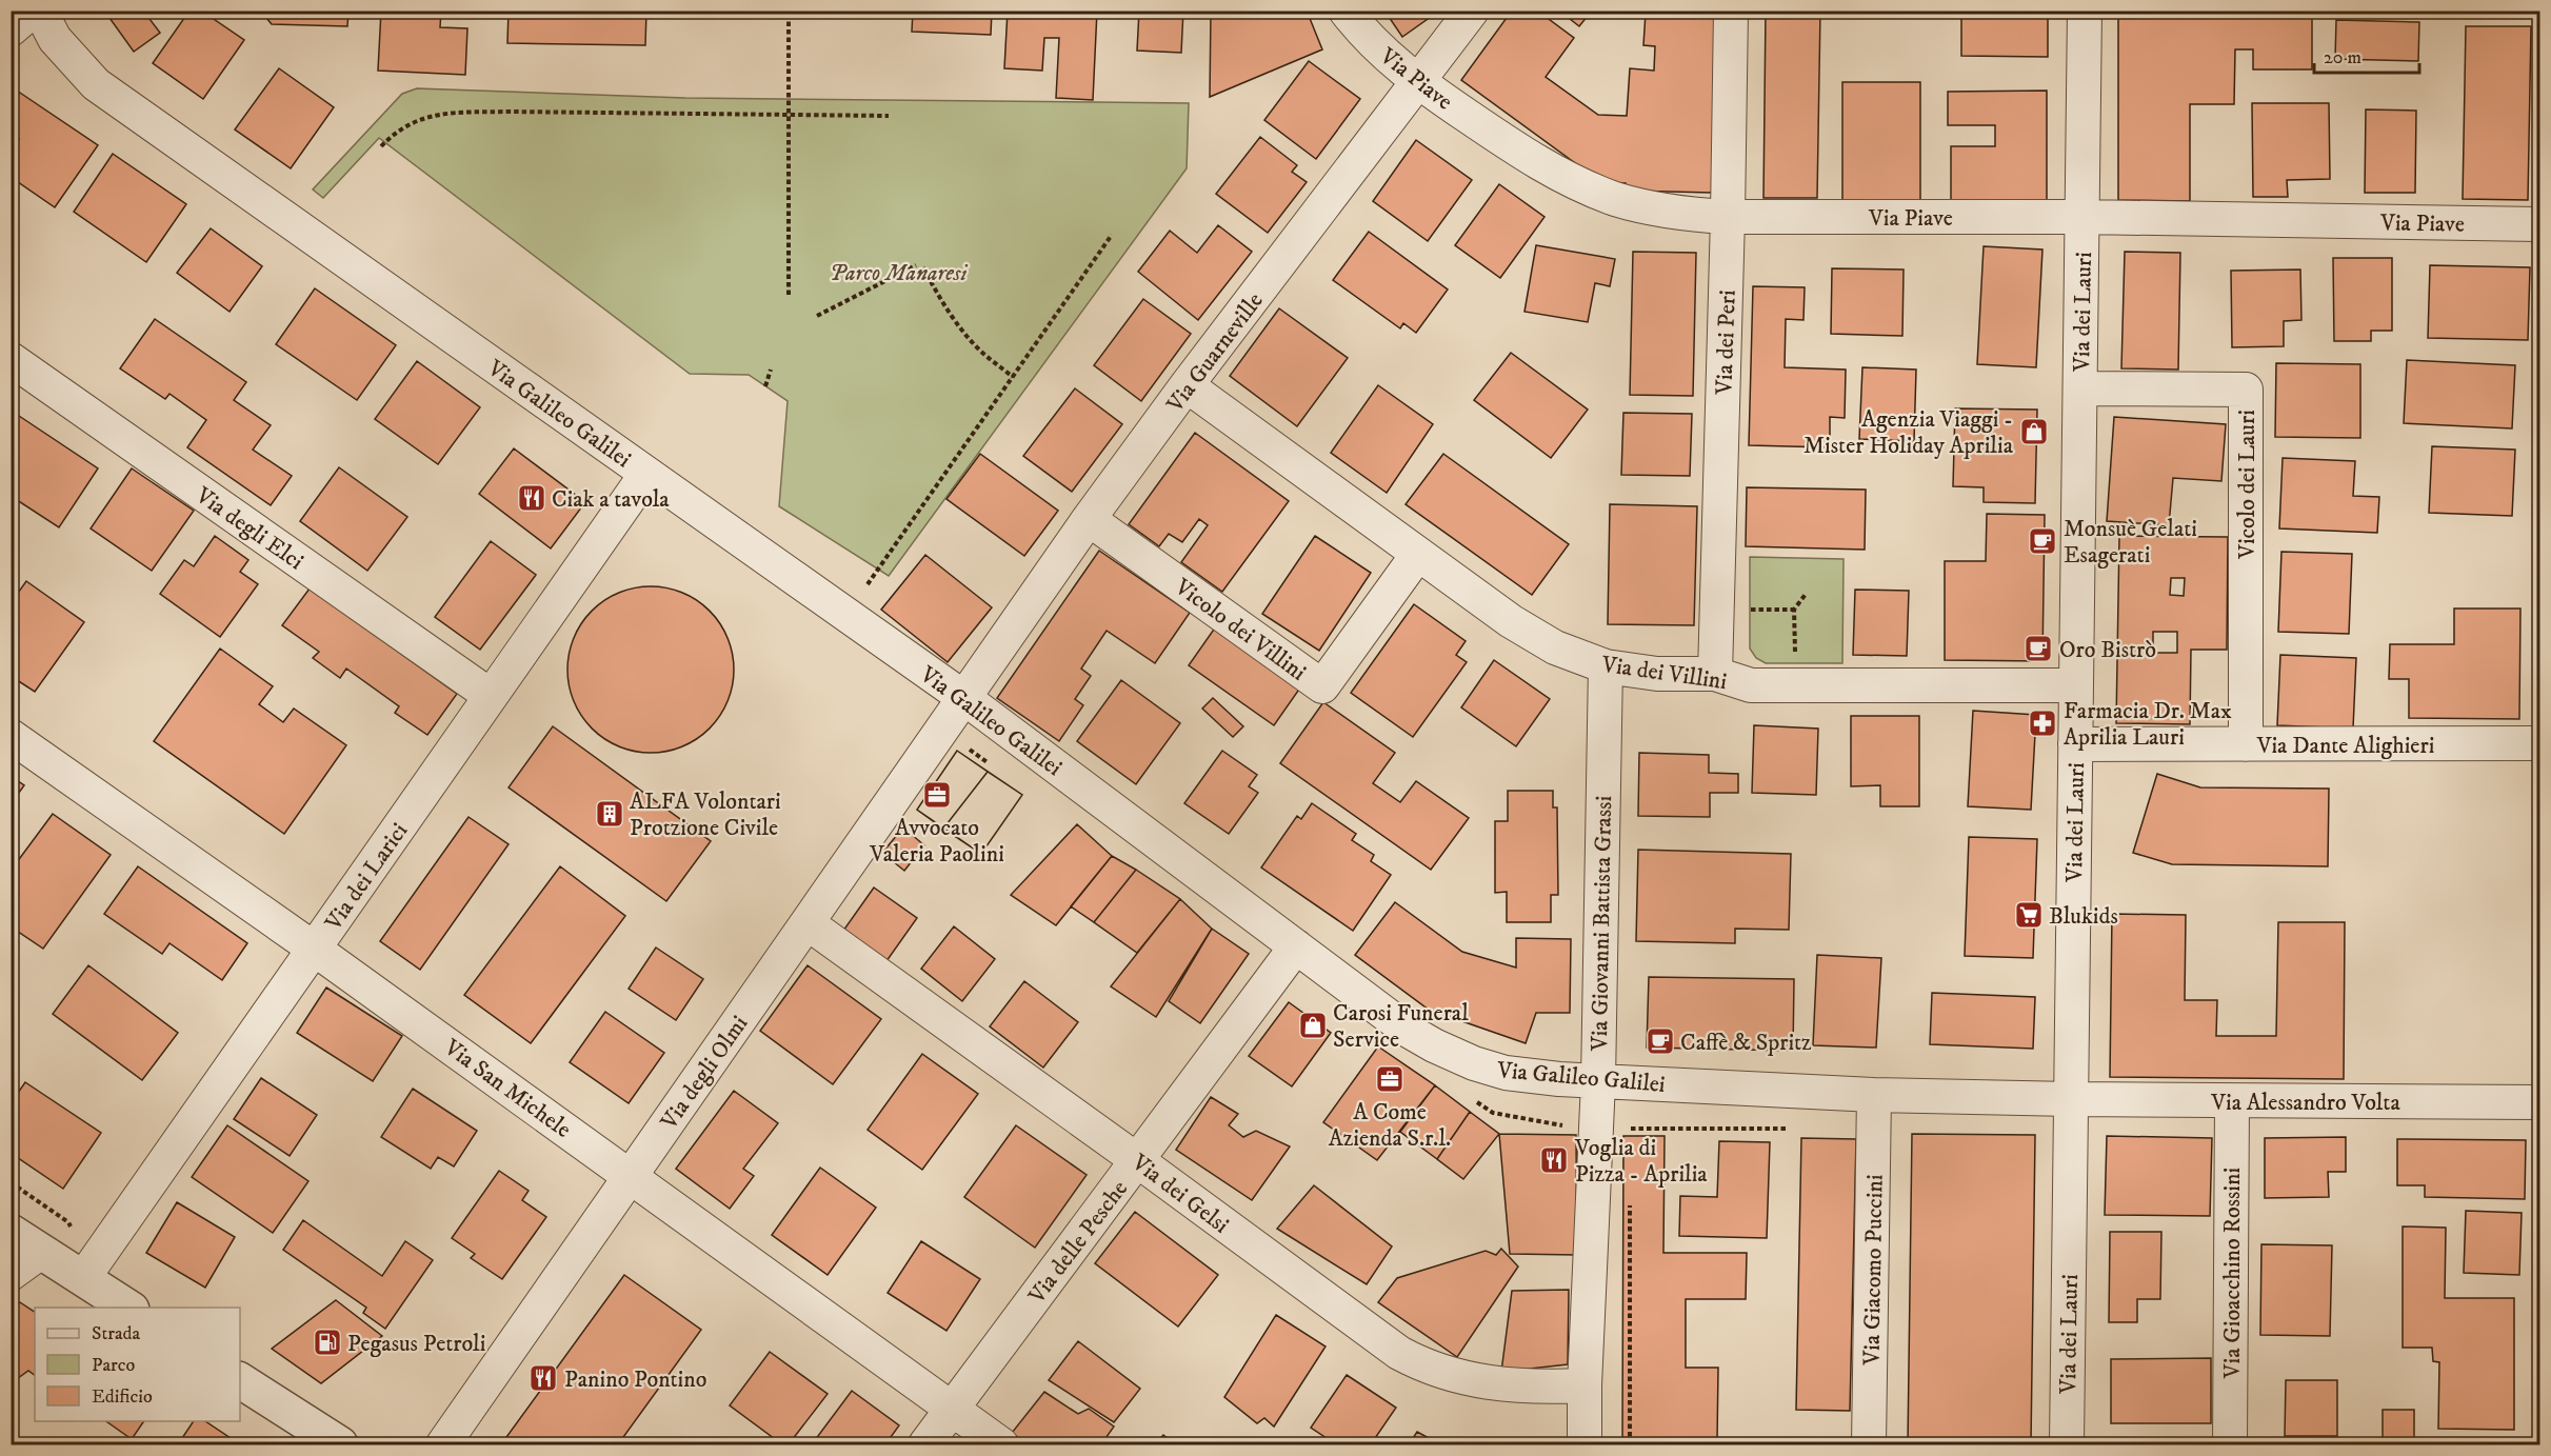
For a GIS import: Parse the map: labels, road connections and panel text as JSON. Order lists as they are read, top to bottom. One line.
{"streets":{"street":["Via Piave","Via dei Lauri","Via dei Peri","Via Guarneville","Via Galileo Galilei","Vicolo dei Lauri","Via degli Elci","Vicolo dei Villini","Via dei Villini","Via Dante Alighieri","Via dei Larici","Via Giovanni Battista Grassi","Via degli Olmi","Via San Michele","Via Alessandro Volta","Via dei Gelsi","Via delle Pesche","Via Giacomo Puccini","Via Gioacchino Rossini"]},"crossings":[["Via Piave","Via dei Lauri"],["Via Piave","Via dei Peri"],["Via Piave","Via Guarneville"],["Via dei Lauri","Via Galileo Galilei"],["Via dei Lauri","Vicolo dei Lauri"],["Via dei Lauri","Via dei Villini"],["Via dei Lauri","Via Dante Alighieri"],["Via dei Lauri","Via Alessandro Volta"],["Via dei Peri","Via dei Villini"],["Via Guarneville","Via Galileo Galilei"],["Via Guarneville","Vicolo dei Villini"],["Via Guarneville","Via dei Villini"],["Via Guarneville","Via degli Olmi"],["Via Galileo Galilei","Via dei Larici"],["Via Galileo Galilei","Via Giovanni Battista Grassi"],["Via Galileo Galilei","Via degli Olmi"],["Via Galileo Galilei","Via Alessandro Volta"],["Via Galileo Galilei","Via delle Pesche"],["Via Galileo Galilei","Via Giacomo Puccini"],["Vicolo dei Lauri","Via Dante Alighieri"],["Via degli Elci","Via dei Larici"],["Vicolo dei Villini","Via dei Villini"],["Via dei Villini","Via Giovanni Battista Grassi"],["Via dei Larici","Via San Michele"],["Via Giovanni Battista Grassi","Via dei Gelsi"],["Via degli Olmi","Via San Michele"],["Via degli Olmi","Via dei Gelsi"],["Via San Michele","Via delle Pesche"],["Via Alessandro Volta","Via Gioacchino Rossini"],["Via dei Gelsi","Via delle Pesche"]],"parks":["Parco Manaresi"],"places":{"shop":["Agenzia Viaggi - Mister Holiday Aprilia","Carosi Funeral Service"],"restaurant":["Ciak a tavola","Voglia di Pizza - Aprilia","Panino Pontino"],"cafe":["Monsuè Gelati Esagerati","Oro Bistrò","Caffè & Spritz"],"pharmacy":["Farmacia Dr. Max Aprilia Lauri"],"office":["Avvocato Valeria Paolini","A Come Azienda S.r.l."],"building":["ALFA Volontari Protzione Civile"],"supermarket":["Blukids"],"fuel station":["Pegasus Petroli"]},"legend":["Strada","Parco","Edificio"],"scale_bar":"20 m"}
